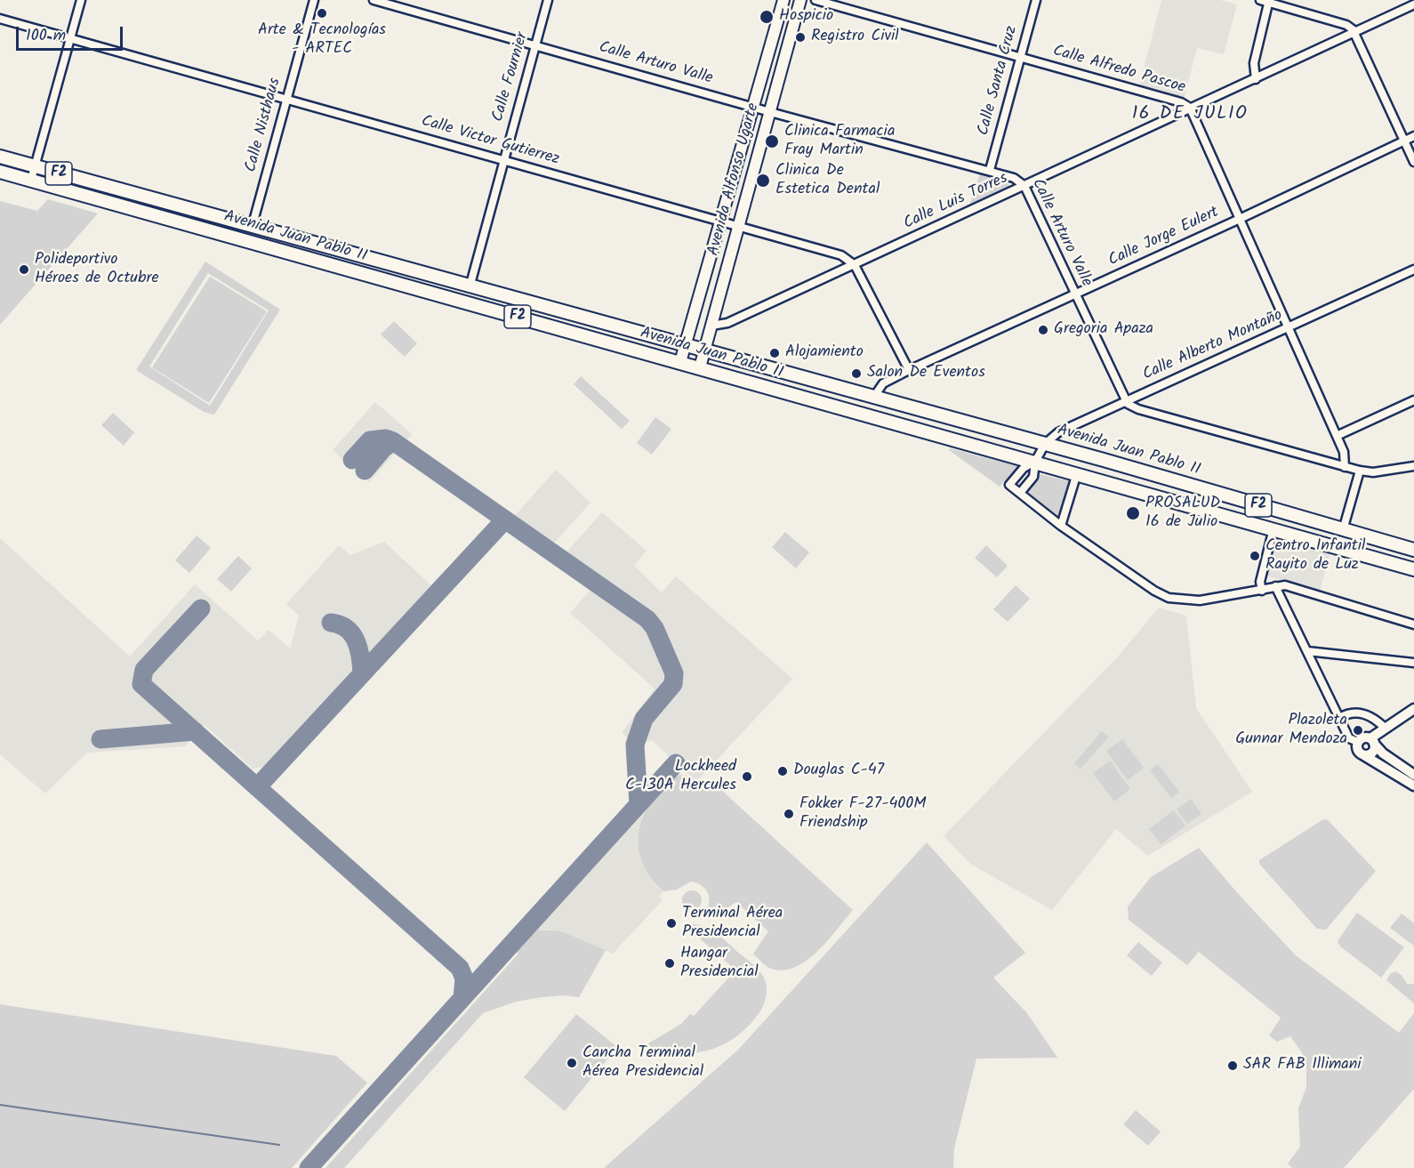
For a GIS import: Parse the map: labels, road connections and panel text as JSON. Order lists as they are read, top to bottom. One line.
{"streets":{"highway":["F2","Avenida Juan Pablo II"],"main road":["Avenida Alfonso Ugarte"],"street":["Calle Arturo Valle","Calle Alfredo Pascoe","Calle Fournier","Calle Santa Cruz","Calle Nisthaus","Calle Victor Gutierrez","Calle Luis Torres","Calle Jorge Eulert","Calle Alberto Montaño"]},"crossings":[["Calle Arturo Valle","Calle Fournier"],["Calle Arturo Valle","Calle Santa Cruz"],["Calle Arturo Valle","Avenida Alfonso Ugarte"],["Calle Arturo Valle","Calle Luis Torres"],["Calle Arturo Valle","Calle Jorge Eulert"],["Calle Arturo Valle","Calle Alberto Montaño"],["Calle Alfredo Pascoe","Calle Santa Cruz"],["Calle Alfredo Pascoe","Calle Luis Torres"],["Calle Alfredo Pascoe","Calle Jorge Eulert"],["Calle Alfredo Pascoe","Calle Alberto Montaño"],["Calle Fournier","Calle Victor Gutierrez"],["Calle Fournier","Avenida Juan Pablo II"],["Calle Nisthaus","Calle Victor Gutierrez"],["Calle Nisthaus","Avenida Juan Pablo II"],["Calle Victor Gutierrez","Avenida Alfonso Ugarte"],["Calle Victor Gutierrez","Calle Luis Torres"],["Avenida Alfonso Ugarte","Calle Luis Torres"],["Avenida Alfonso Ugarte","Avenida Juan Pablo II"],["Avenida Juan Pablo II","Calle Jorge Eulert"],["Avenida Juan Pablo II","Calle Alberto Montaño"]],"districts":["16 DE JULIO"],"places":["Arte & Tecnologías - ARTEC","Hospicio","Registro Civil","Clinica Farmacia Fray Martin","Clinica De Estetica Dental","Polideportivo Héroes de Octubre","Gregoria Apaza","Alojamiento","Salon De Eventos","PROSALUD 16 de Julio","Centro Infantil Rayito de Luz","Plazoleta Gunnar Mendoza","Douglas C-47","Lockheed C-130A Hercules","Fokker F-27-400M Friendship","Terminal Aérea Presidencial","Hangar Presidencial","Cancha Terminal Aérea Presidencial","SAR FAB Illimani"],"scale_bar":"100 m"}
